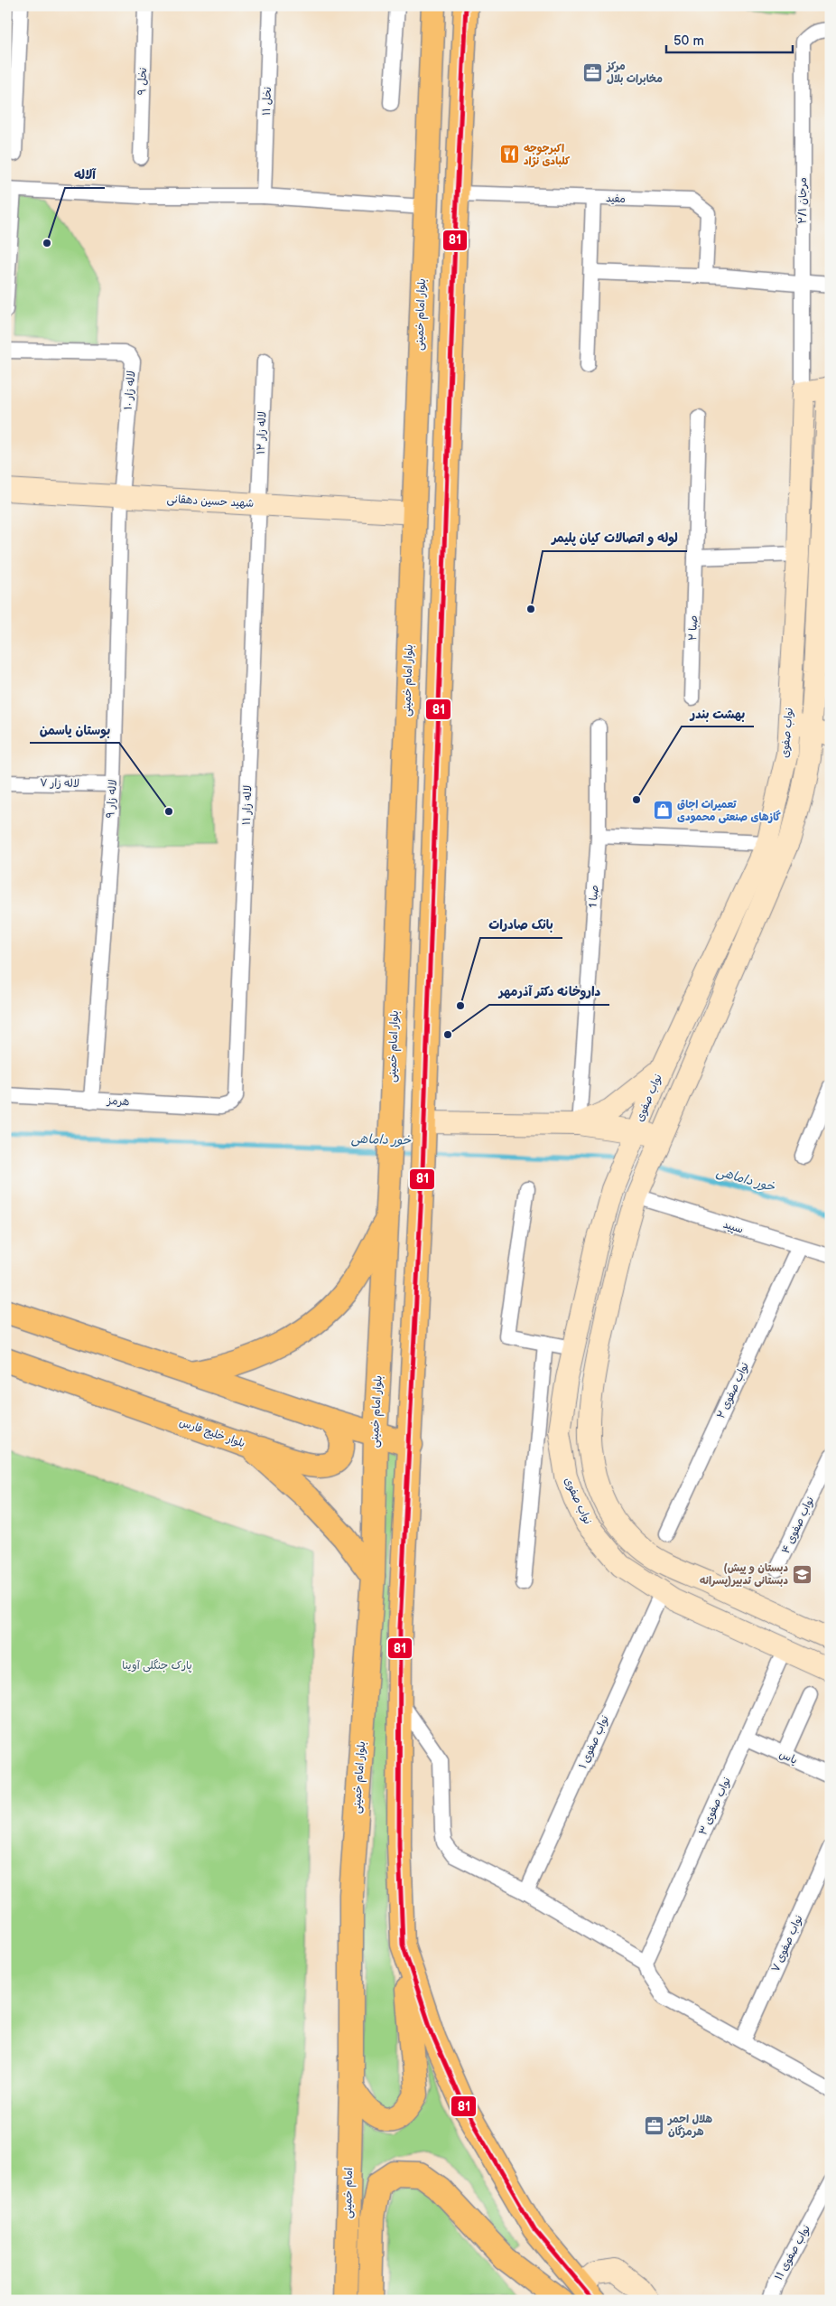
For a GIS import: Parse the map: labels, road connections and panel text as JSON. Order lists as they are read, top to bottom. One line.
{"streets":{"main road":["بلوار امام خمینی","بلوار خلیج فارس","امام خمینی"],"street":["نخل ۹","نخل ۱۱","مفید","مرجان ۲/۱","لاله زار ۱۰","لاله زار ۱۲","شهید حسین دهقانی","صبا ۲","نواب صفوی","لاله زار ۷","لاله زار ۹","لاله زار ۱۱","صبا 1","هرمز","سپید","نواب صفوی ۲","نواب صفوی ۴","نواب صفوی ۱","یاس","نواب صفوی ۳","نواب صفوی ۷","نواب صفوی ۱۱"]},"crossings":[["مرجان ۲/۱","نواب صفوی"],["بلوار امام خمینی","شهید حسین دهقانی"],["بلوار امام خمینی","بلوار خلیج فارس"],["بلوار امام خمینی","امام خمینی"],["لاله زار ۱۰","شهید حسین دهقانی"],["لاله زار ۱۰","لاله زار ۹"],["لاله زار ۱۲","شهید حسین دهقانی"],["لاله زار ۱۲","لاله زار ۱۱"],["شهید حسین دهقانی","لاله زار ۹"],["شهید حسین دهقانی","لاله زار ۱۱"],["نواب صفوی","سپید"],["نواب صفوی","نواب صفوی ۱"],["نواب صفوی","نواب صفوی ۳"],["لاله زار ۷","لاله زار ۹"],["لاله زار ۹","هرمز"],["لاله زار ۱۱","هرمز"],["سپید","نواب صفوی ۲"],["یاس","نواب صفوی ۳"]],"water":["خور داماهی"],"parks":["پارک جنگلی آوینا"],"places":{"office":["مرکز مخابرات بلال","هلال احمر هرمزگان"],"restaurant":["اکبرجوجه کلبادی نژاد"],"other":["آلاله","لوله و اتصالات کیان پلیمر","بهشت بندر","بوستان یاسمن","بانک صادرات","داروخانه دکتر آذرمهر"],"shop":["تعمیرات اجاق گازهای صنعتی محمودی"],"school or university":["(دبستان و پیش دبستانی تدبیر(پسرانه"]},"lines":["transit line 81"],"scale_bar":"50 m"}
